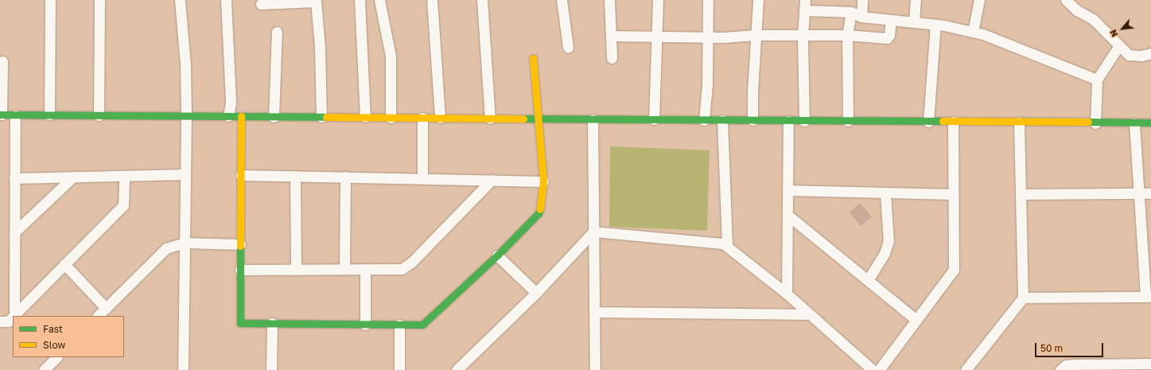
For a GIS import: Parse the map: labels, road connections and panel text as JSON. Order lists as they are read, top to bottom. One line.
{"legend":["Fast","Slow"],"scale_bar":"50 m","north":"bottom left"}
